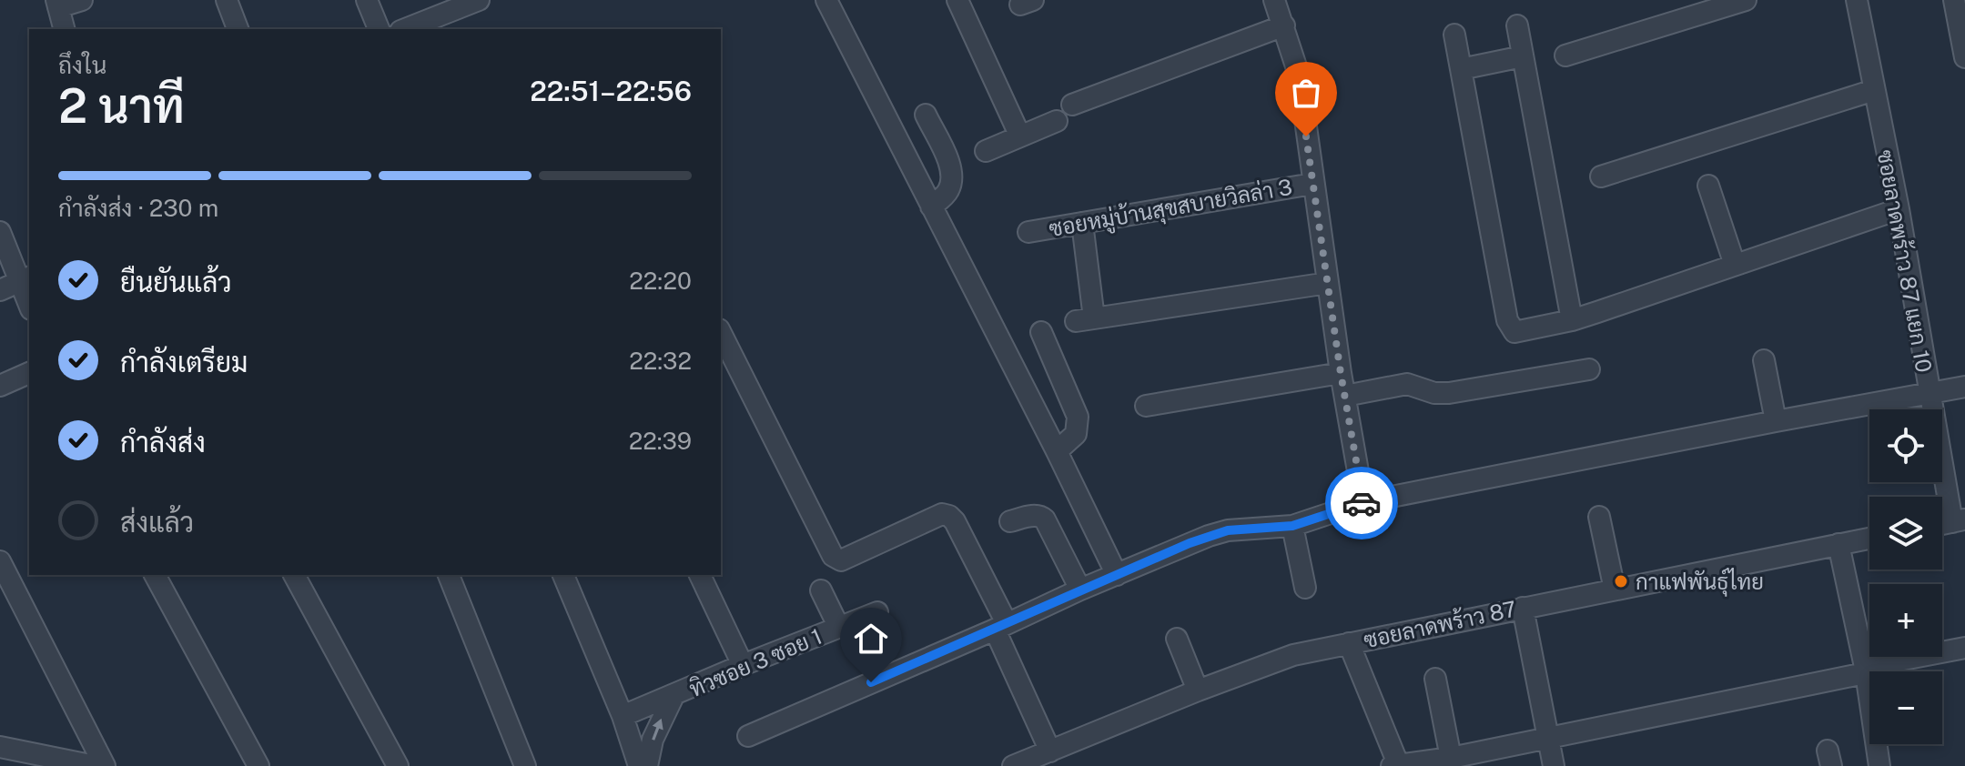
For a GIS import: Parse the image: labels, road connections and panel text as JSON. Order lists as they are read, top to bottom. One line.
{"streets":{"street":["ซอยหมู่บ้านสุขสบายวิลล่า 3","ซอยลาดพร้าว 87 แยก 10","ซอยลาดพร้าว 87","ทิวซอย 3 ซอย 1"]},"places":["กาแฟพันธ์ุไทย"],"page":{"heading":["2 นาที","ถึงใน","22:51–22:56"],"bar":"กำลังส่ง · 230 m","list":[["ยืนยันแล้ว","22:20"],["กำลังเตรียม","22:32"],["กำลังส่ง","22:39"],"ส่งแล้ว"],"map_buttons":["+","−"]}}
